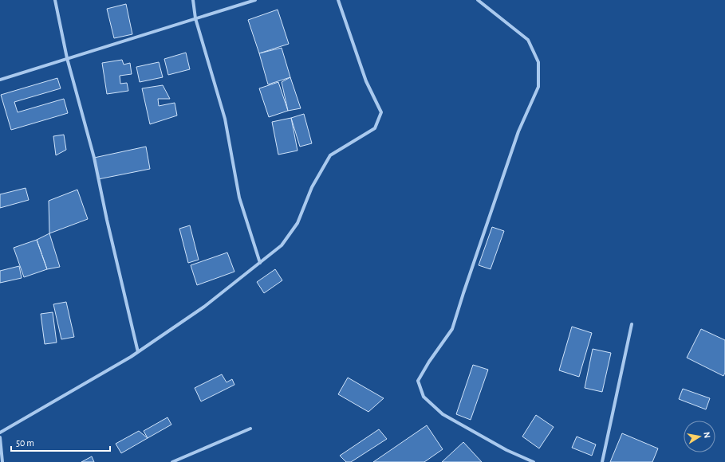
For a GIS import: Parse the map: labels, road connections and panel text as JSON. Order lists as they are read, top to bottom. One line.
{"scale_bar":"50 m","north":"right"}
